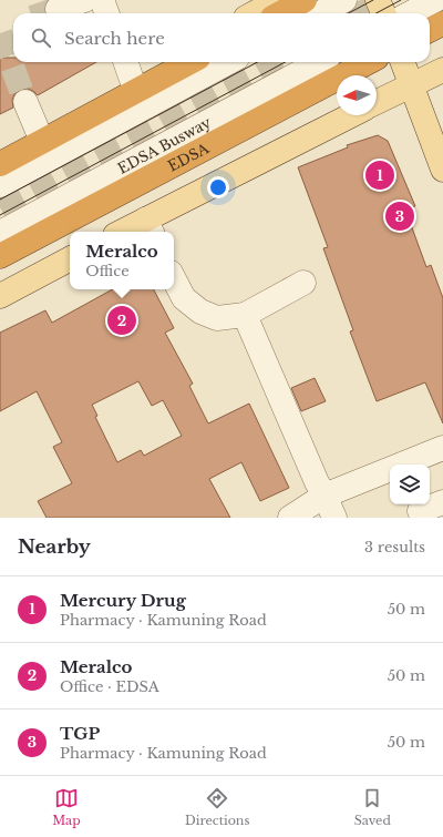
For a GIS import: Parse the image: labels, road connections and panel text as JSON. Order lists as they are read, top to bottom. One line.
{"streets":{"highway":["EDSA"],"street":["EDSA Busway"]},"north":"left","page":{"search":"Search here","pins":["1","3","2"],"popup":["Meralco","Office"],"heading":["Nearby","3 results"],"list":[{"mark":"1","name":"Mercury Drug","note":"Pharmacy · Kamuning Road","value":"50 m"},{"mark":"2","name":"Meralco","note":"Office · EDSA","value":"50 m"},{"mark":"3","name":"TGP","note":"Pharmacy · Kamuning Road","value":"50 m"}],"nav":["Map","Directions","Saved"]}}
